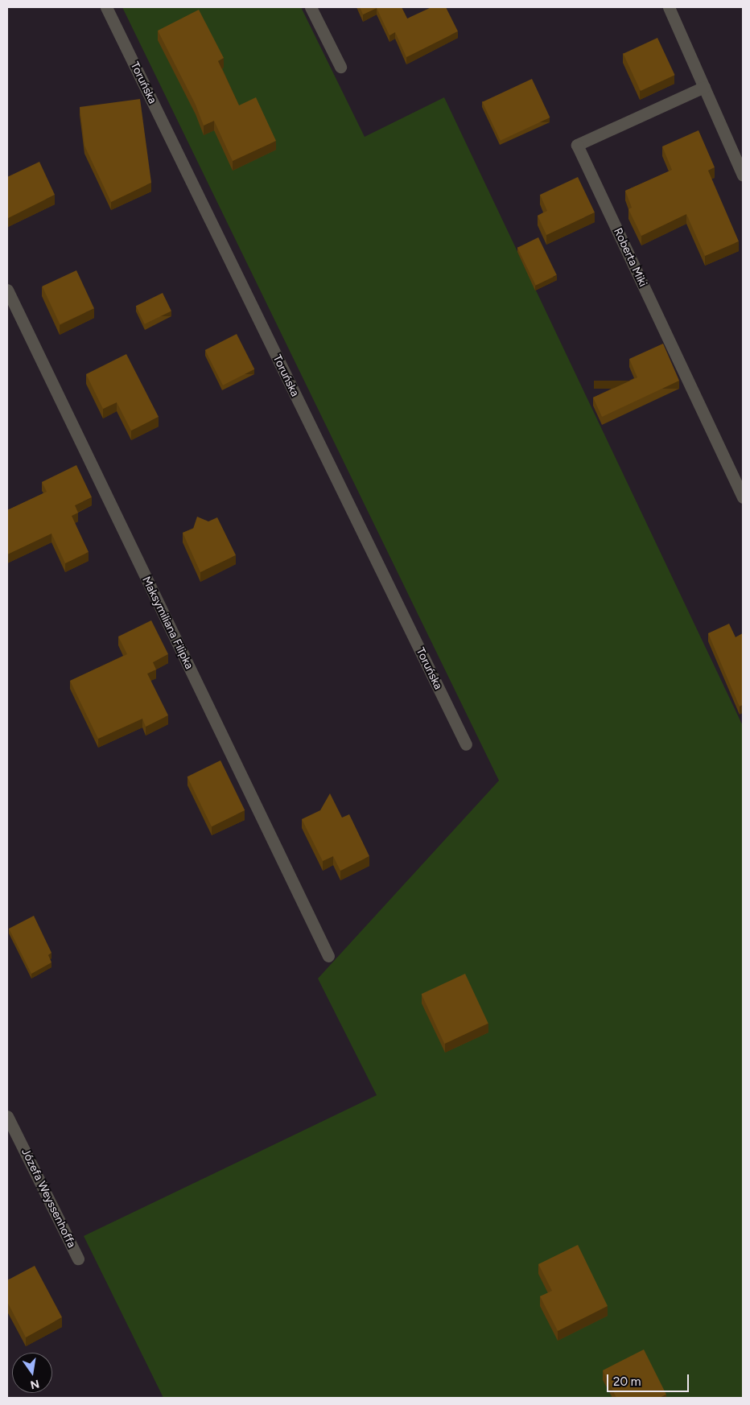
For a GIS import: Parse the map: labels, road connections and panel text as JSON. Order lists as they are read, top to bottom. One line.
{"streets":{"street":["Toruńska","Roberta Miki","Maksymiliana Filipka","Józefa Weyssenhoffa"]},"scale_bar":"20 m","north":"bottom"}
